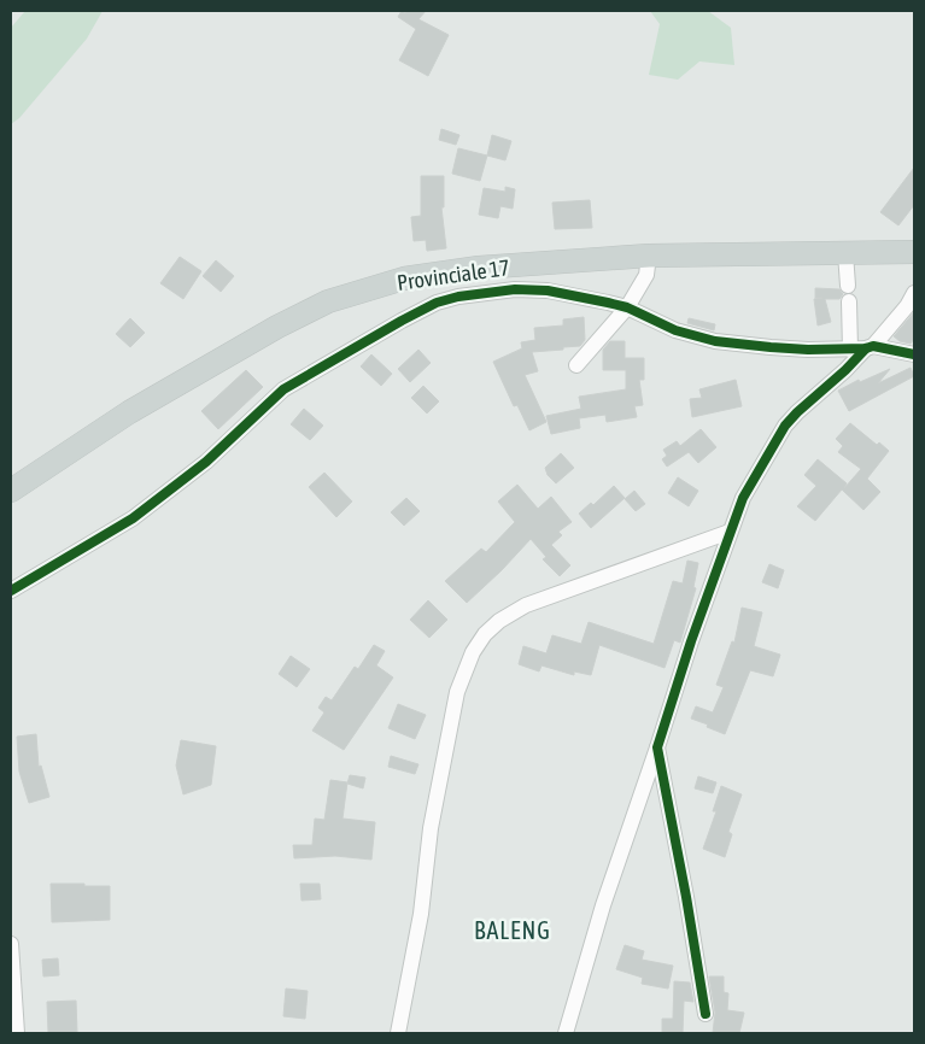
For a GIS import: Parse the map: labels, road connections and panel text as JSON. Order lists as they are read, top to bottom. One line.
{"streets":{"main road":["Provinciale 17"]},"districts":["BALENG"]}
